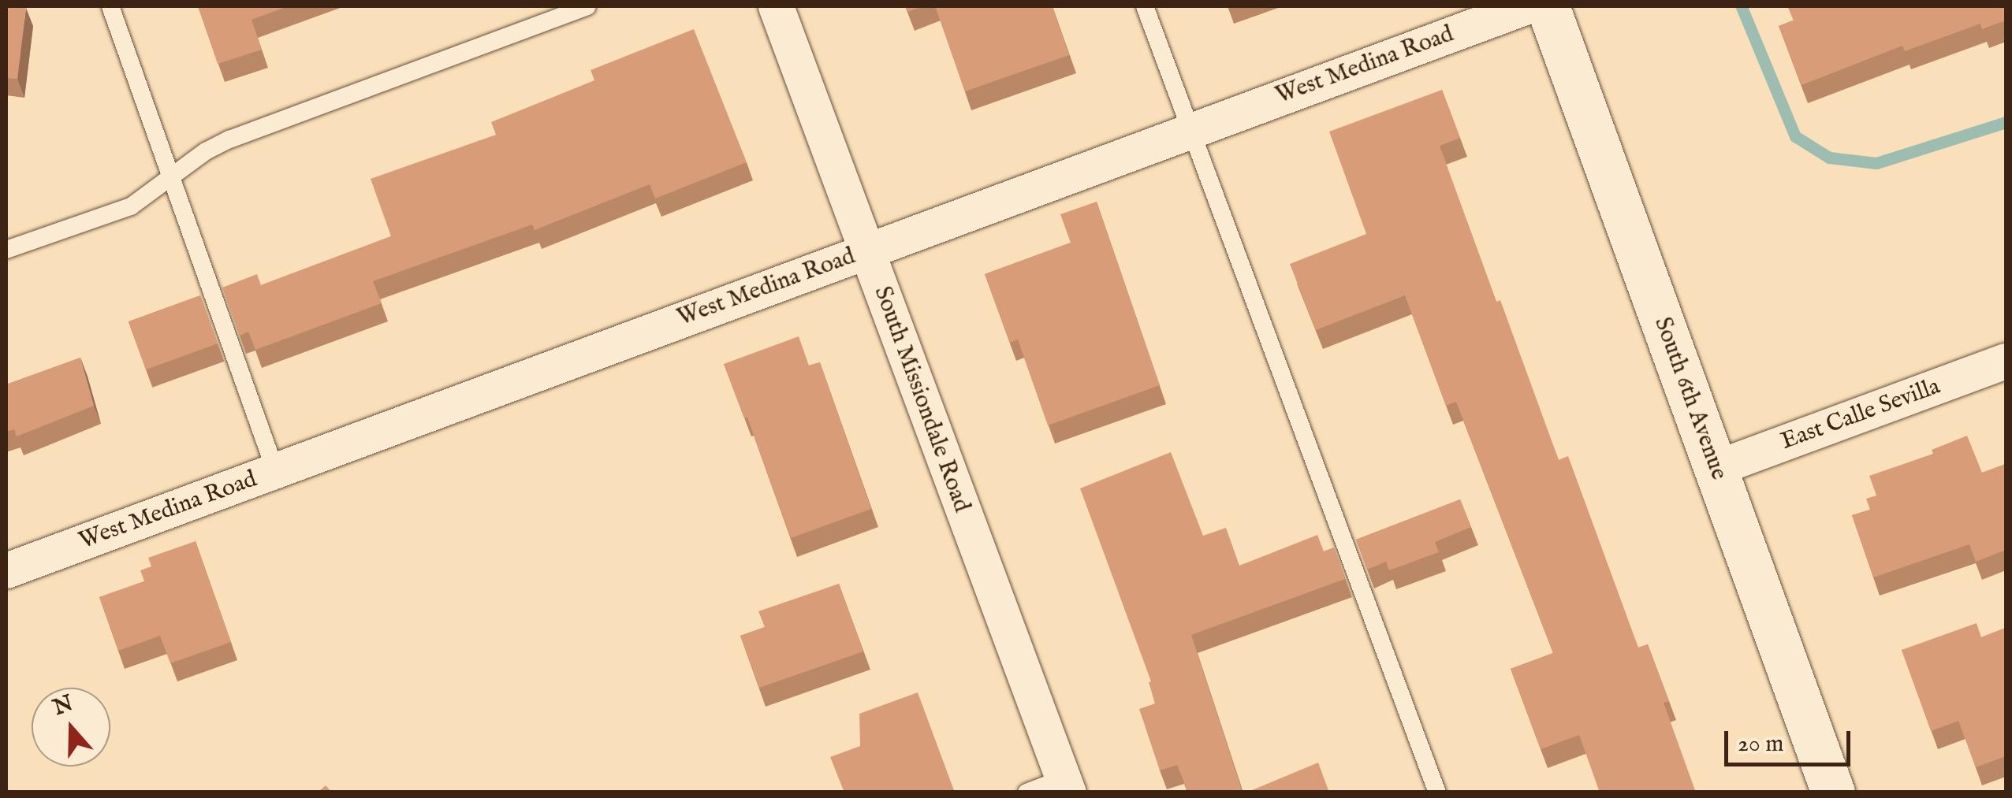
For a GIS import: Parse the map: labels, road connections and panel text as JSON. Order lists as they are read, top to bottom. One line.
{"streets":{"street":["West Medina Road","South 6th Avenue","South Missiondale Road","East Calle Sevilla"]},"crossings":[["West Medina Road","South Missiondale Road"],["South 6th Avenue","East Calle Sevilla"]],"scale_bar":"20 m","north":"top"}
